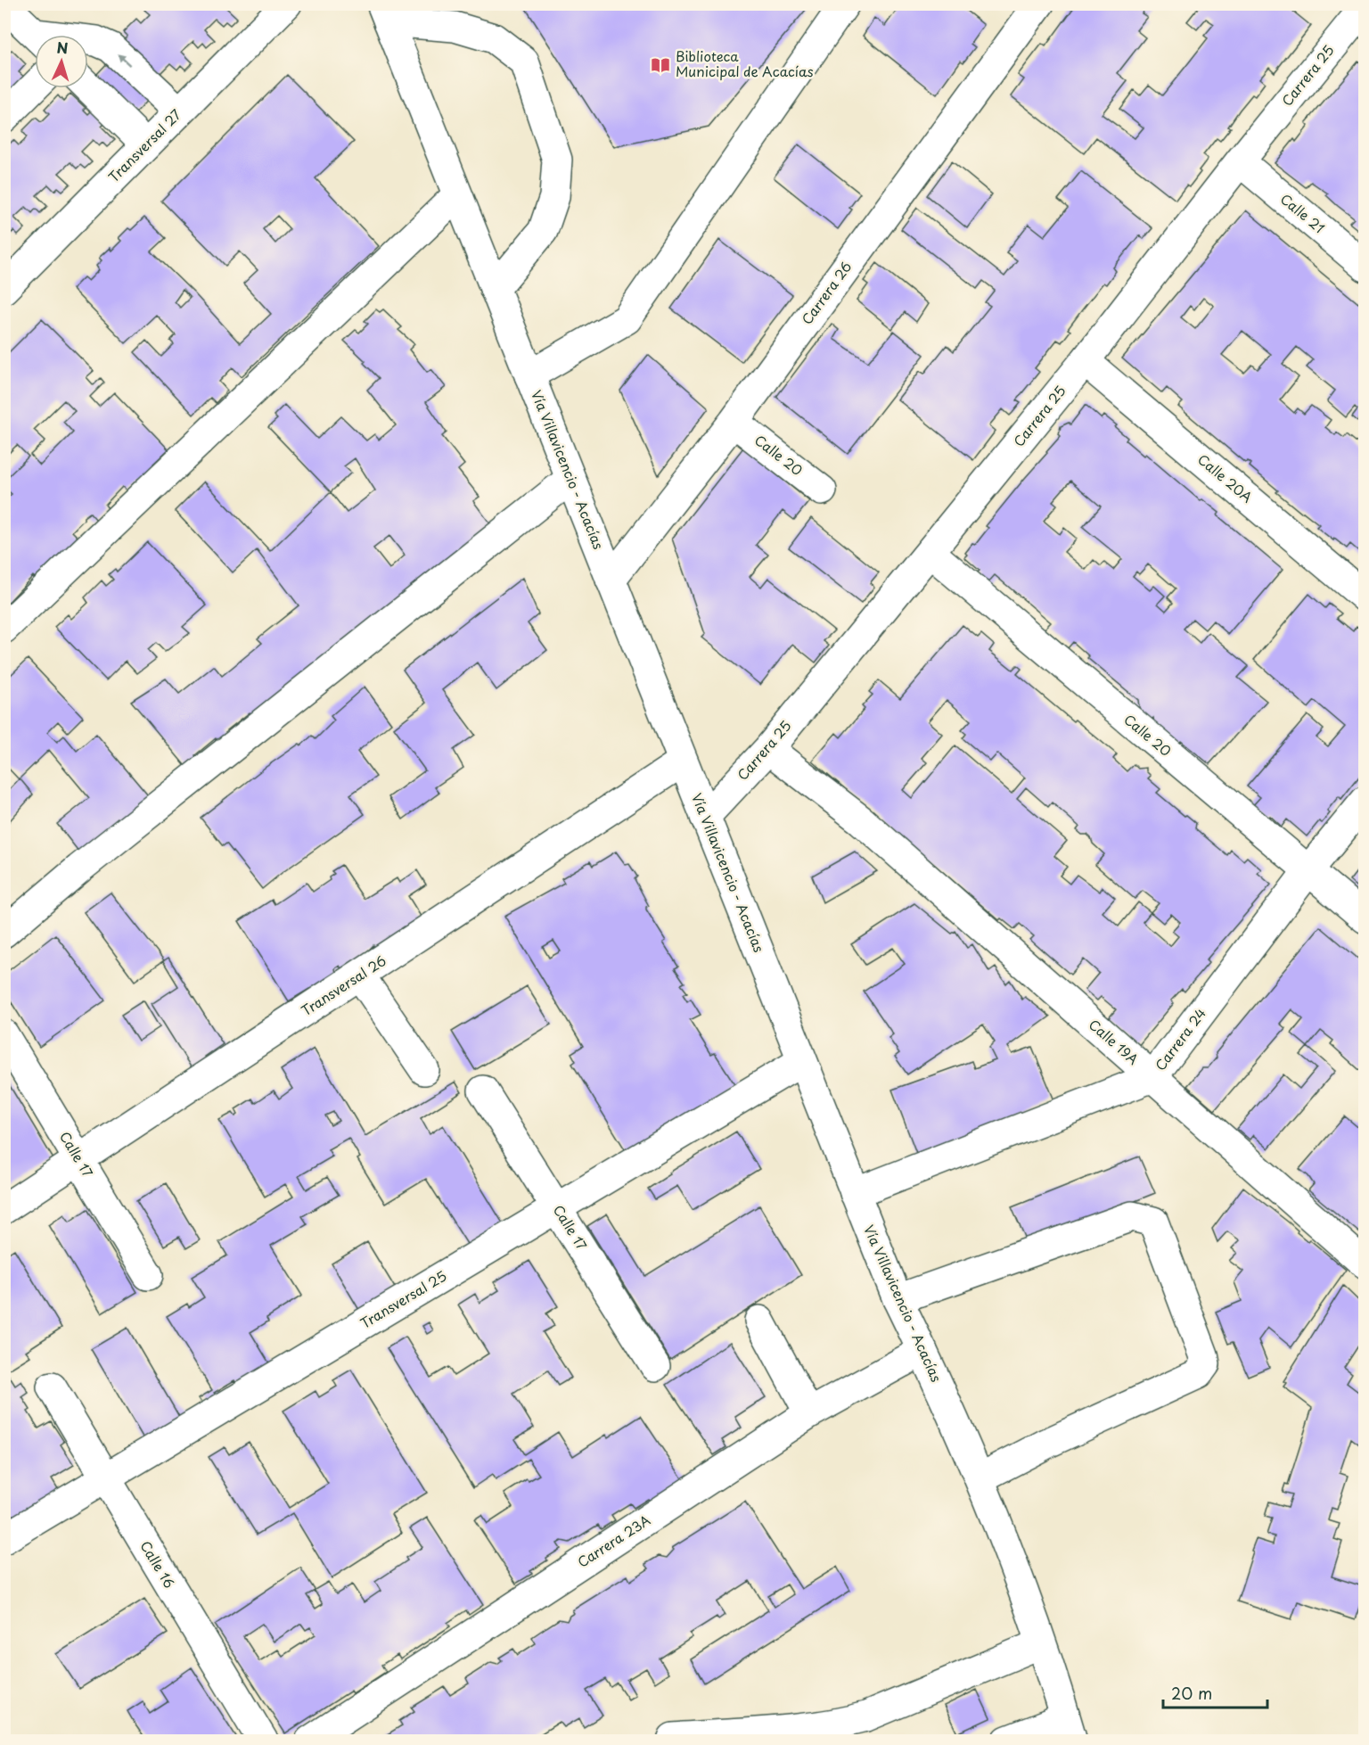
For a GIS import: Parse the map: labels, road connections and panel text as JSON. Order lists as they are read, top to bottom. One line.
{"streets":{"street":["Carrera 25","Transversal 27","Calle 21","Carrera 26","Calle 20","Vía Villavicencio - Acacías","Calle 20A","Transversal 26","Carrera 24","Calle 19A","Calle 17","Transversal 25","Carrera 23A","Calle 16"]},"crossings":[["Carrera 25","Calle 21"],["Carrera 25","Calle 20"],["Carrera 25","Vía Villavicencio - Acacías"],["Carrera 25","Calle 20A"],["Carrera 25","Calle 19A"],["Carrera 26","Calle 20"],["Carrera 26","Vía Villavicencio - Acacías"],["Calle 20","Carrera 24"],["Vía Villavicencio - Acacías","Transversal 26"],["Vía Villavicencio - Acacías","Carrera 24"],["Vía Villavicencio - Acacías","Transversal 25"],["Vía Villavicencio - Acacías","Carrera 23A"],["Transversal 26","Calle 17"],["Carrera 24","Calle 19A"],["Calle 17","Transversal 25"],["Transversal 25","Calle 16"]],"places":{"library":["Biblioteca Municipal de Acacías"]},"scale_bar":"20 m","north":"top"}
